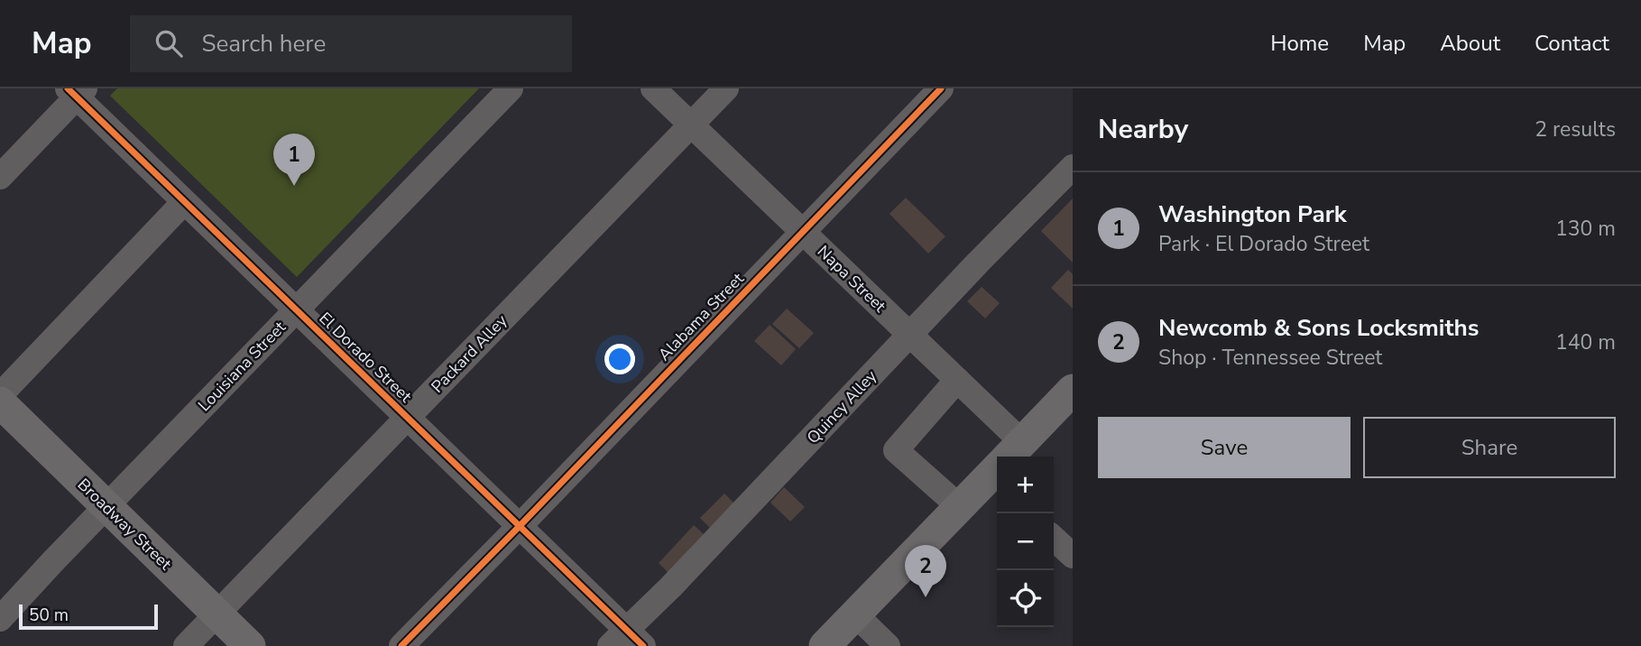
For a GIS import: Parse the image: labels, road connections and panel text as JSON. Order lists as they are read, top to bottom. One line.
{"streets":{"main road":["Broadway Street"],"street":["Napa Street","Alabama Street","Packard Alley","El Dorado Street","Louisiana Street","Quincy Alley"]},"crossings":[["Napa Street","Alabama Street"],["Napa Street","Packard Alley"],["Napa Street","Quincy Alley"],["Alabama Street","El Dorado Street"],["Packard Alley","El Dorado Street"],["Packard Alley","Broadway Street"],["El Dorado Street","Louisiana Street"],["El Dorado Street","Quincy Alley"],["Louisiana Street","Broadway Street"]],"scale_bar":"50 m","page":{"header":"Map","search":"Search here","nav":["Home","Map","About","Contact"],"heading":["Nearby","2 results"],"pins":["1","2"],"list":[{"mark":"1","name":"Washington Park","note":"Park · El Dorado Street","value":"130 m"},{"mark":"2","name":"Newcomb & Sons Locksmiths","note":"Shop · Tennessee Street","value":"140 m"}],"buttons":["Save","Share"],"map_buttons":["+","−"],"scale":"50 m"}}
